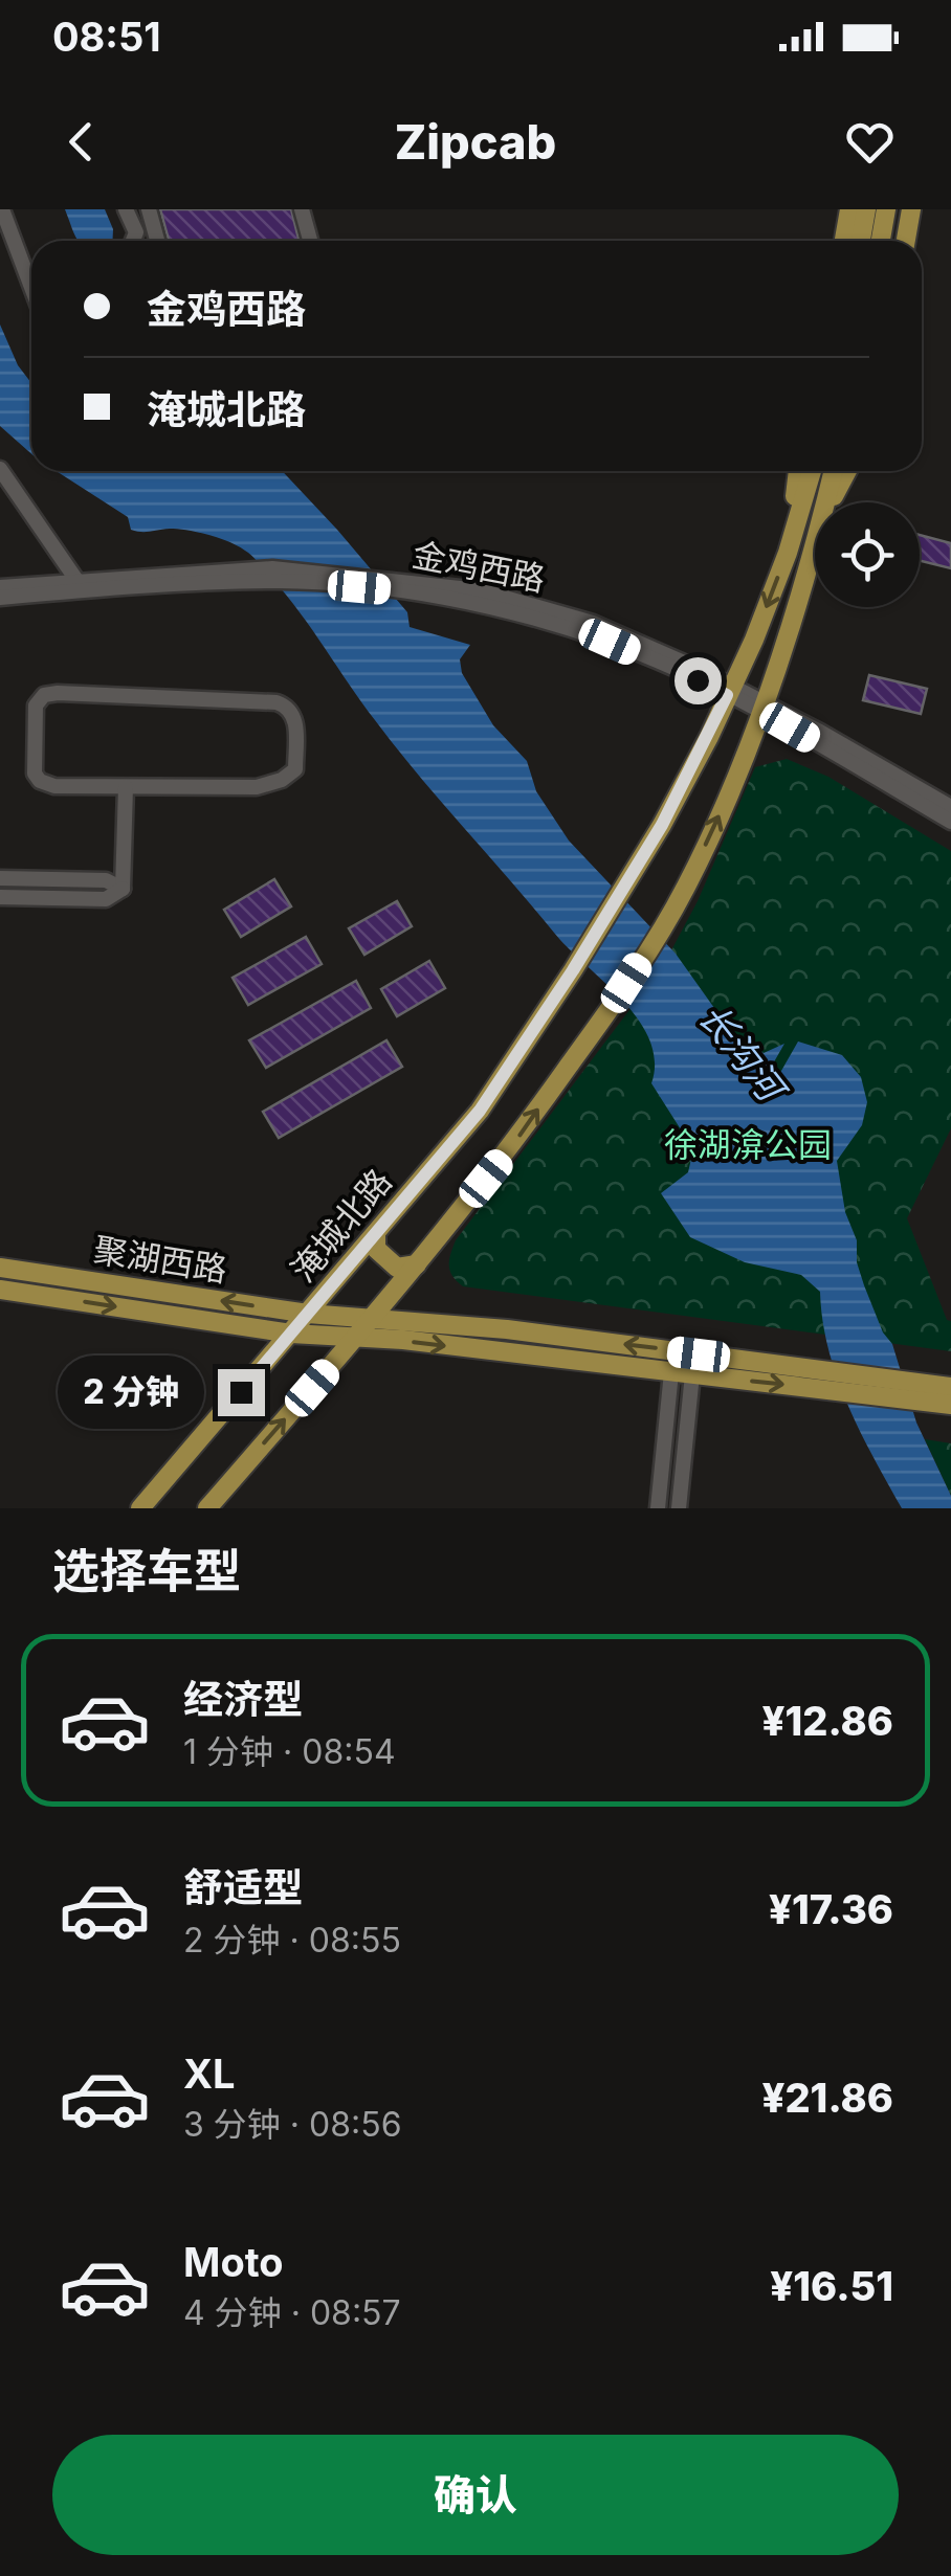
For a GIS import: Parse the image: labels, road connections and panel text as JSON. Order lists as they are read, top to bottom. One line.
{"streets":{"main road":["淹城北路","聚湖西路"],"street":["金鸡西路"]},"crossings":[["金鸡西路","淹城北路"],["淹城北路","聚湖西路"]],"water":["长沟河"],"parks":["徐湖渰公园"],"page":{"status":"08:51","header":"Zipcab","banner":["金鸡西路","淹城北路"],"bubble":"2 分钟","heading":"选择车型","list":[{"name":"经济型","note":"1 分钟 · 08:54","value":"¥12.86"},{"name":"舒适型","note":"2 分钟 · 08:55","value":"¥17.36"},{"name":"XL","note":"3 分钟 · 08:56","value":"¥21.86"},{"name":"Moto","note":"4 分钟 · 08:57","value":"¥16.51"}],"buttons":"确认"}}
